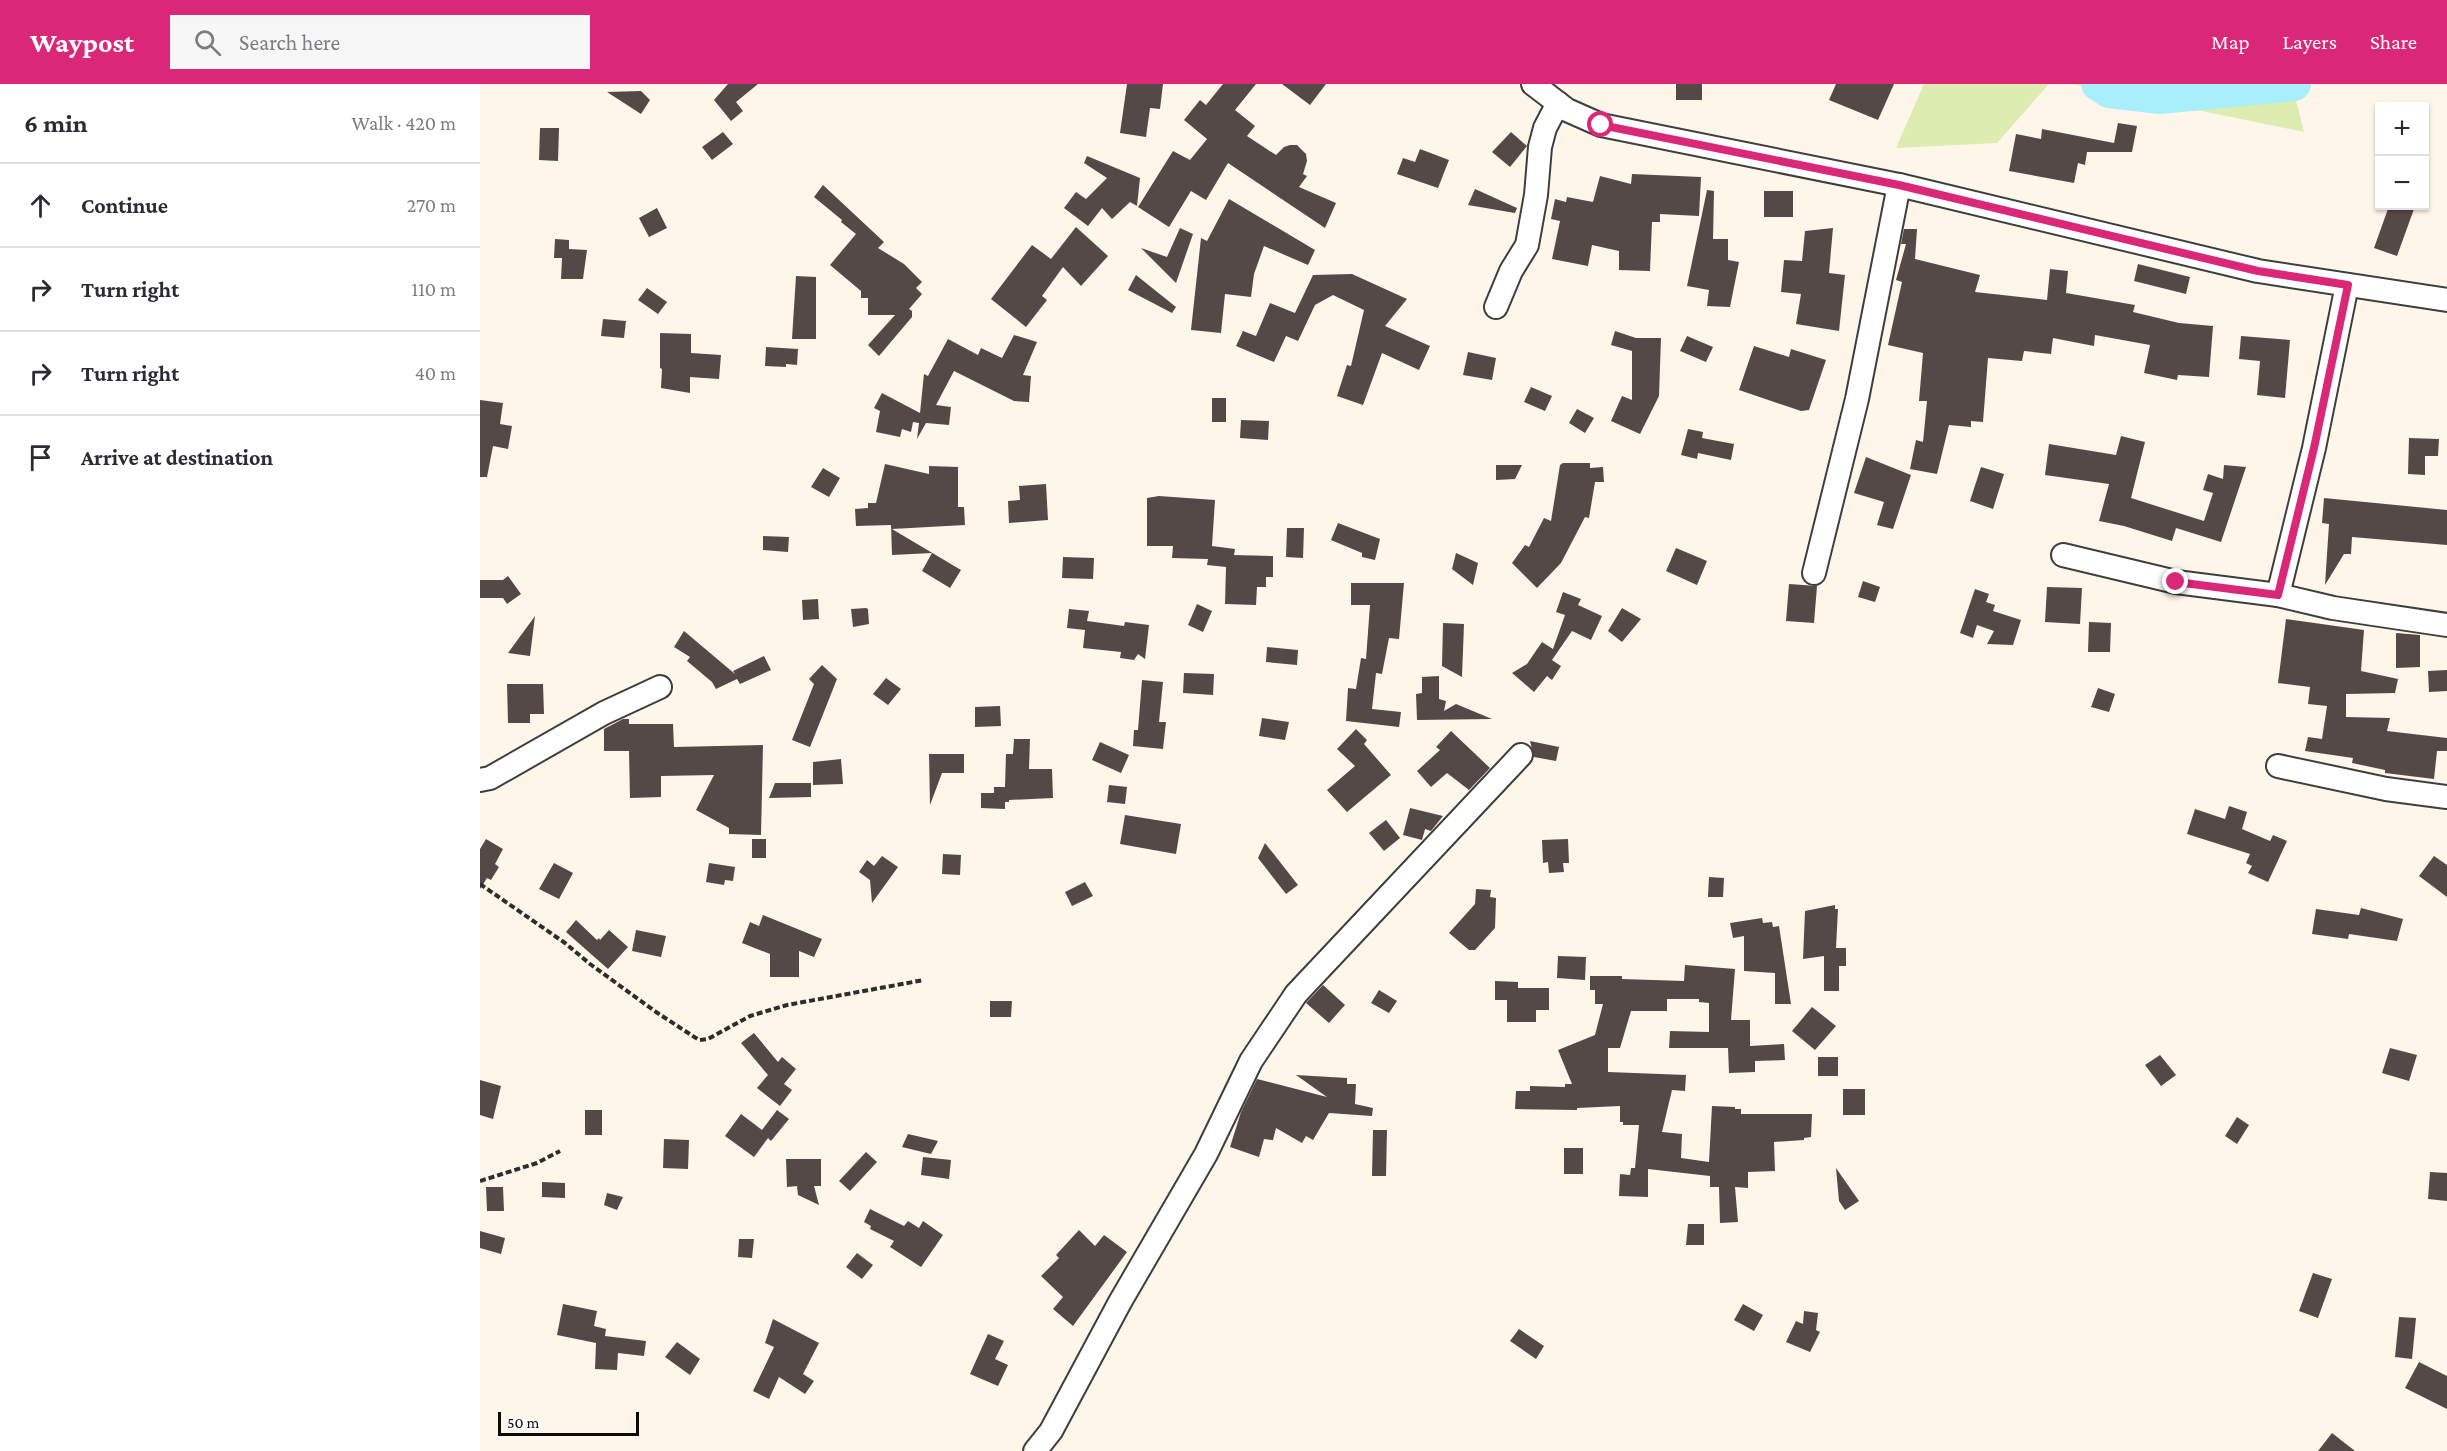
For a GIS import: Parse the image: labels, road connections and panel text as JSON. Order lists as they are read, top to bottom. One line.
{"scale_bar":"50 m","page":{"header":"Waypost","search":"Search here","nav":["Map","Layers","Share"],"heading":["6 min","Walk · 420 m"],"map_buttons":["+","−"],"list":[["Continue","270 m"],["Turn right","110 m"],["Turn right","40 m"],"Arrive at destination"],"scale":"50 m"}}
